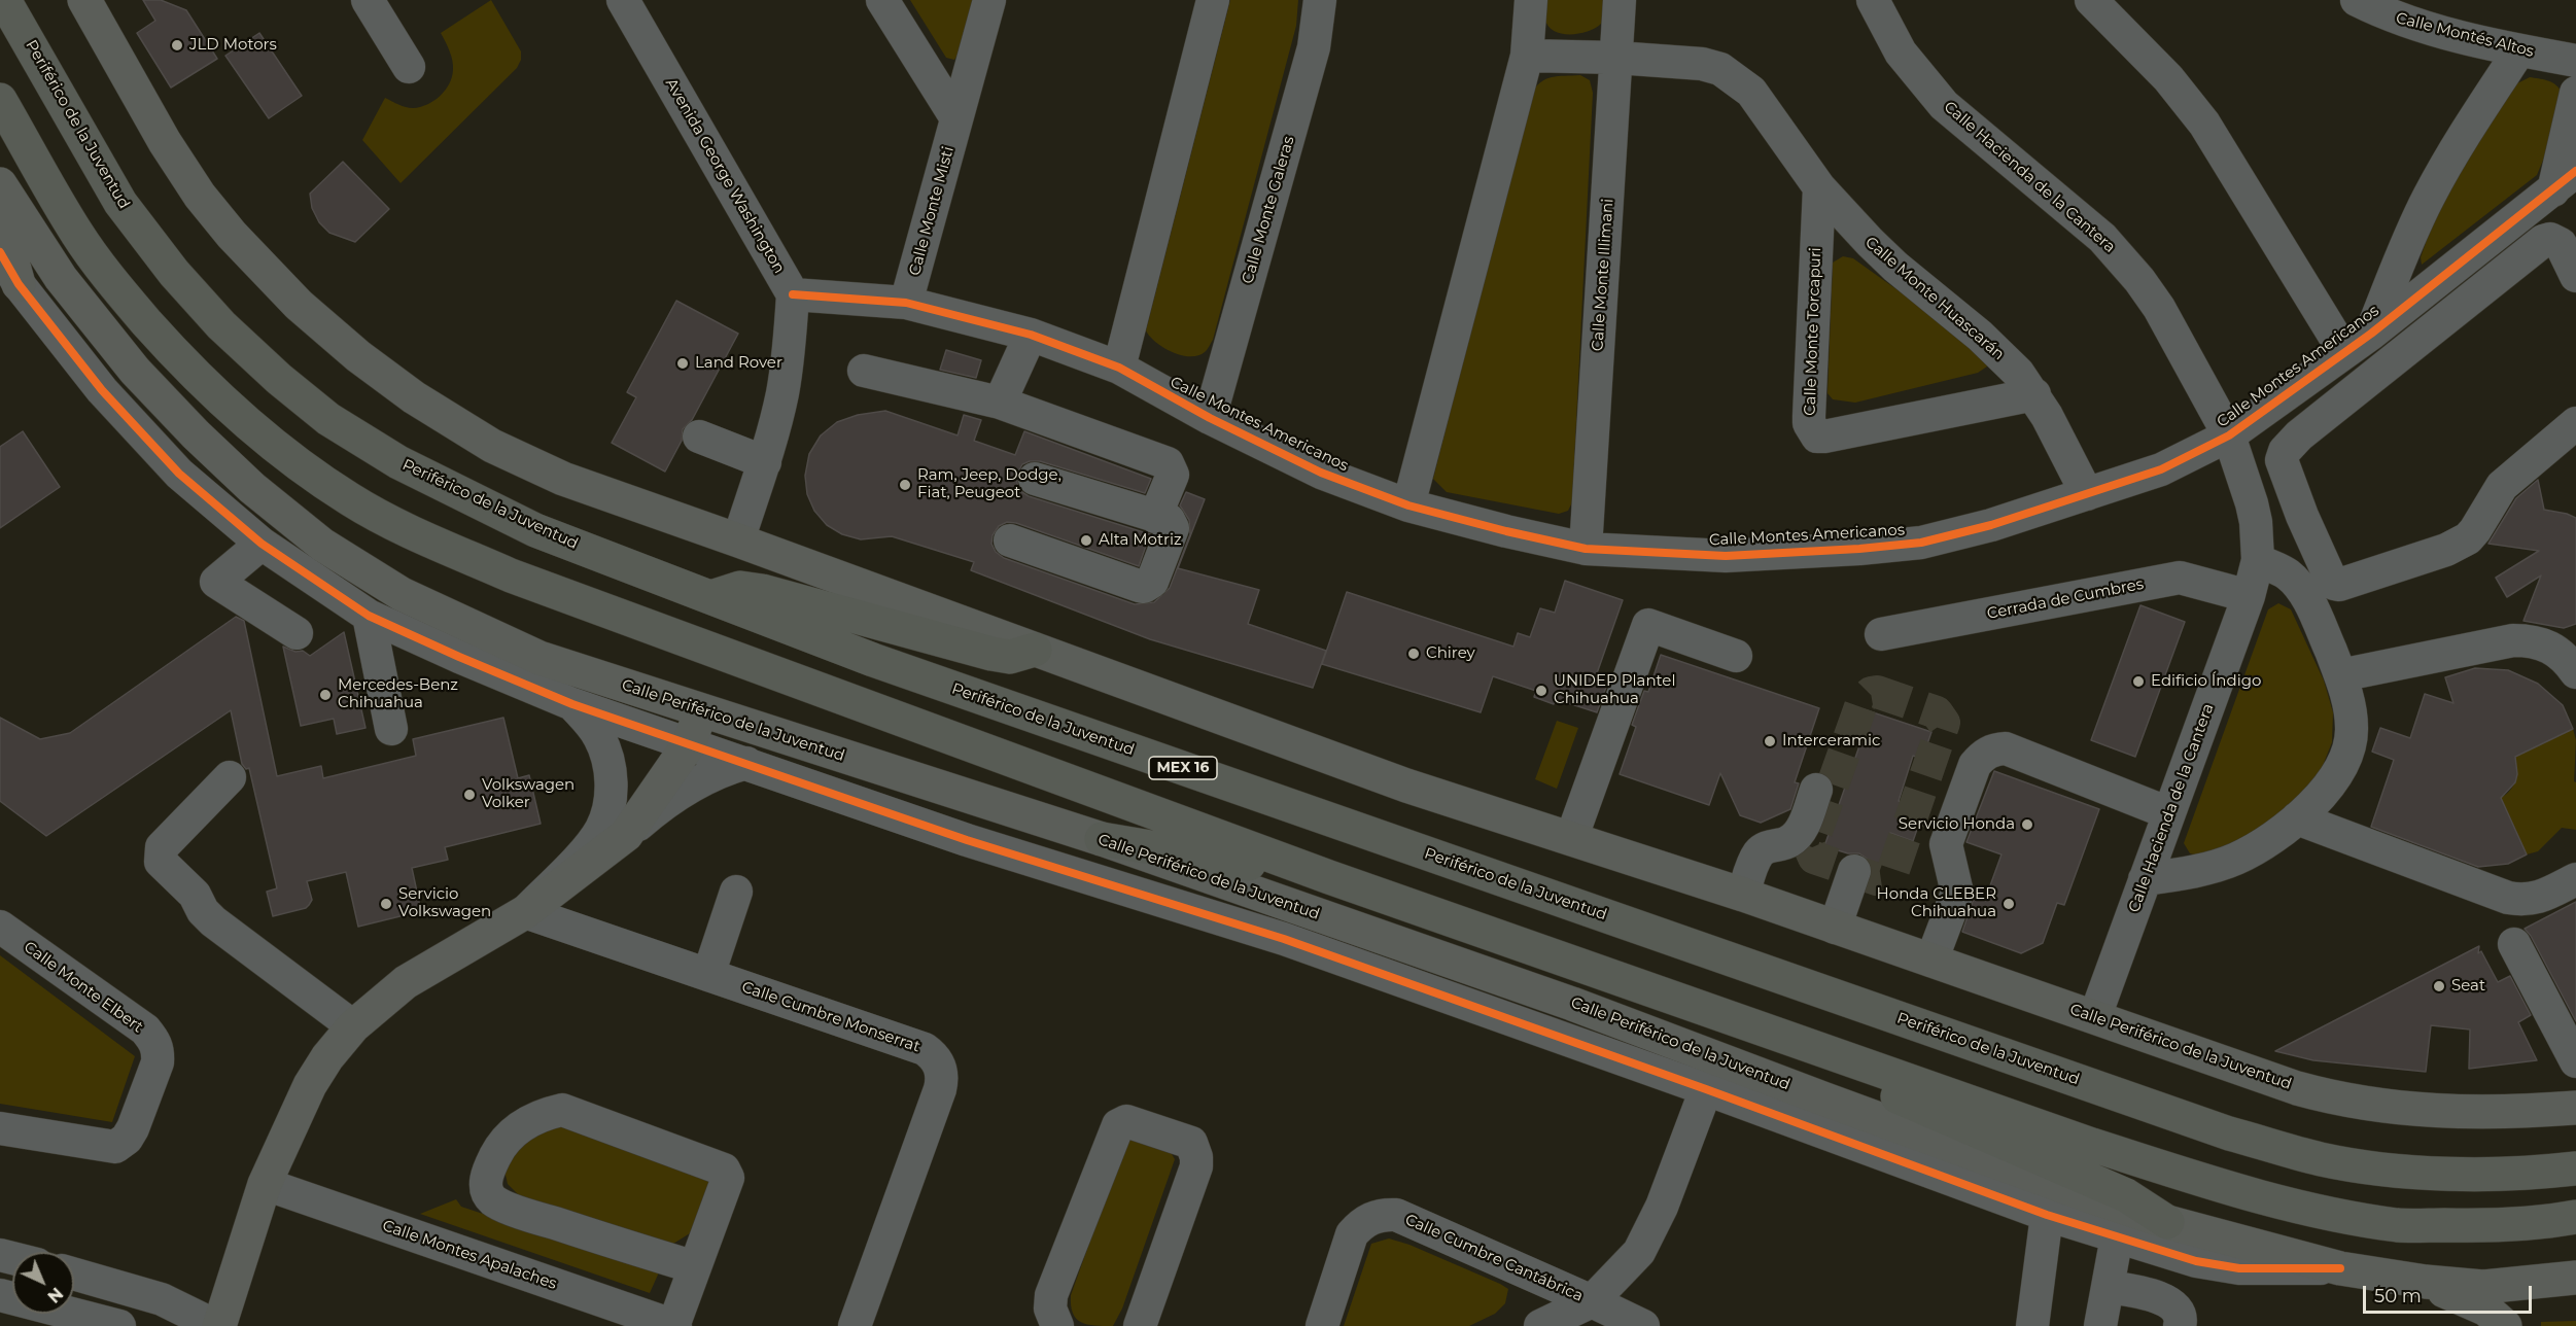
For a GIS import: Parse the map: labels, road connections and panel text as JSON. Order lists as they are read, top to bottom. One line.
{"streets":{"highway":["Periférico de la Juventud","MEX 16"],"main road":["Calle Periférico de la Juventud"],"street":["Calle Montés Altos","Avenida George Washington","Calle Hacienda de la Cantera","Calle Monte Galeras","Calle Monte Misti","Calle Monte Illimani","Calle Monte Huascarán","Calle Monte Torcapuri","Calle Montes Americanos","Cerrada de Cumbres","Calle Monte Elbert","Calle Cumbre Monserrat","Calle Montes Apalaches","Calle Cumbre Cantábrica"]},"crossings":[["Avenida George Washington","Calle Montes Americanos"],["Calle Hacienda de la Cantera","Calle Montes Americanos"],["Calle Hacienda de la Cantera","Cerrada de Cumbres"],["Calle Hacienda de la Cantera","Calle Periférico de la Juventud"],["Calle Monte Galeras","Calle Montes Americanos"],["Calle Monte Misti","Calle Montes Americanos"],["Calle Monte Illimani","Calle Monte Huascarán"],["Calle Monte Illimani","Calle Montes Americanos"],["Calle Monte Huascarán","Calle Monte Torcapuri"],["Calle Monte Huascarán","Calle Montes Americanos"]],"places":["JLD Motors","Land Rover","Ram, Jeep, Dodge, Fiat, Peugeot","Alta Motriz","Chirey","Edificio Índigo","UNIDEP Plantel Chihuahua","Mercedes-Benz Chihuahua","Interceramic","Volkswagen Volker","Servicio Honda","Servicio Volkswagen","Honda CLEBER Chihuahua","Seat"],"scale_bar":"50 m","north":"bottom right"}
